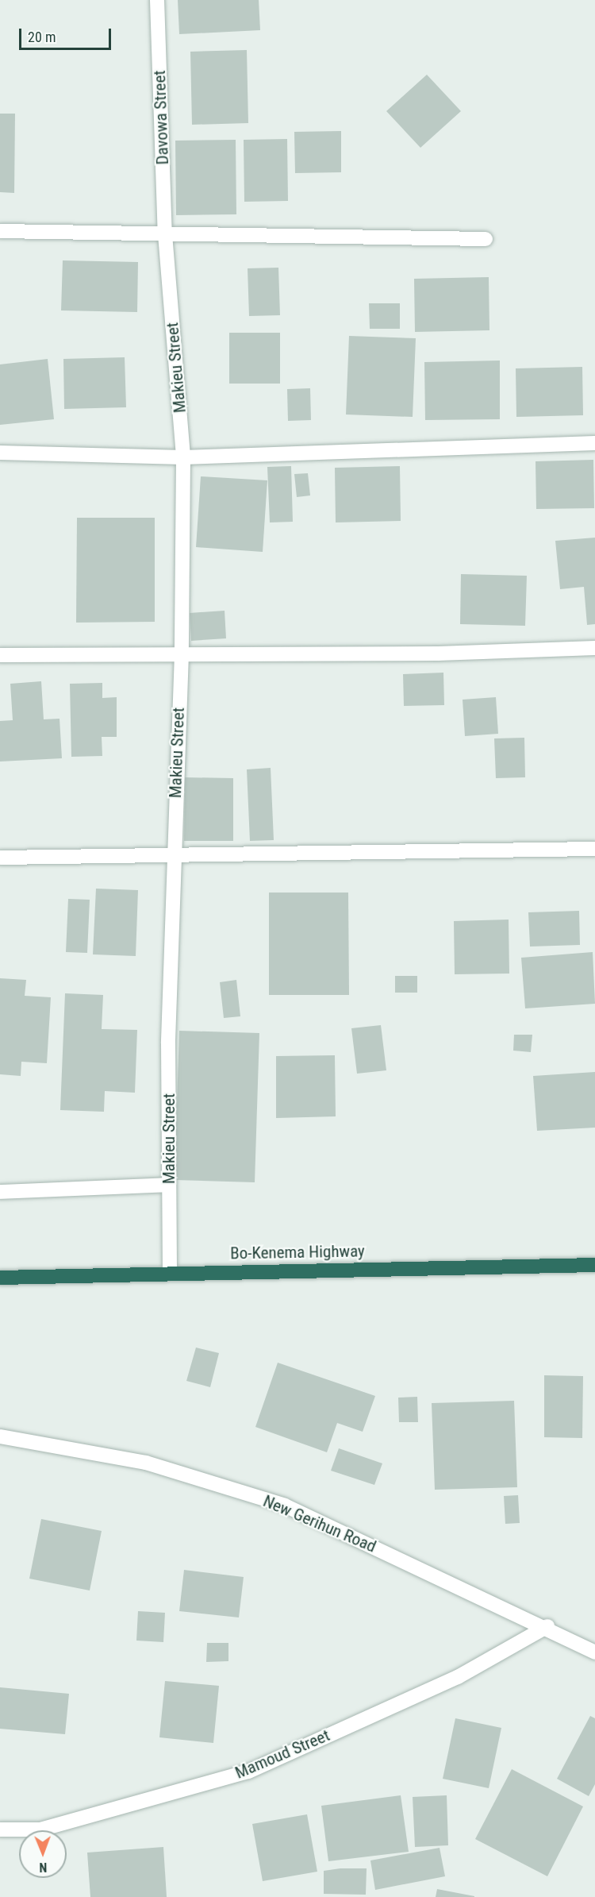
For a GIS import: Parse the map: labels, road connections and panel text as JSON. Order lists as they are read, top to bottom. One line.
{"streets":{"highway":["Bo-Kenema Highway"],"street":["Davowa Street","Makieu Street","New Gerihun Road","Mamoud Street"]},"crossings":[["Davowa Street","Makieu Street"],["Makieu Street","Bo-Kenema Highway"],["New Gerihun Road","Mamoud Street"]],"scale_bar":"20 m","north":"bottom"}
